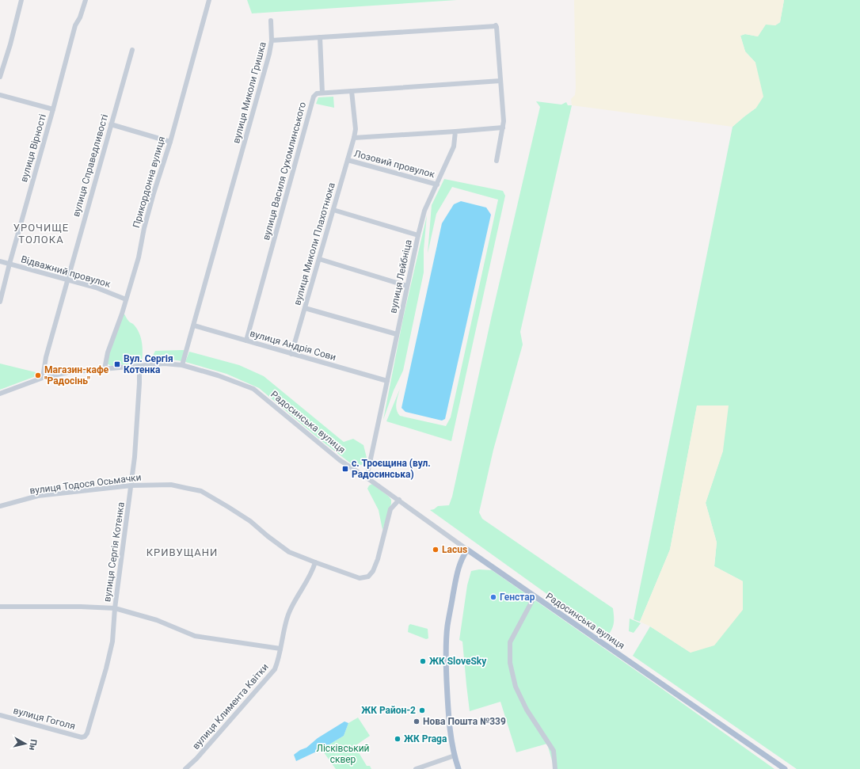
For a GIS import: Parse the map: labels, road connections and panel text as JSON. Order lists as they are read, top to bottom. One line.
{"streets":{"main road":["Радосинська вулиця"],"street":["вулиця Миколи Гришка","вулиця Вірності","Лозовий провулок","вулиця Справедливості","вулиця Василя Сухомлинського","Прикордонна вулиця","вулиця Миколи Плахотнюка","Відважний провулок","вулиця Лейбніца","вулиця Андрія Сови","вулиця Тодося Осьмачки","вулиця Сергія Котенка","вулиця Климента Квітки","вулиця Гоголя"]},"crossings":[["вулиця Миколи Гришка","вулиця Андрія Сови"],["вулиця Миколи Гришка","Радосинська вулиця"],["вулиця Вірності","Відважний провулок"],["Лозовий провулок","вулиця Миколи Плахотнюка"],["Лозовий провулок","вулиця Лейбніца"],["вулиця Справедливості","Відважний провулок"],["вулиця Справедливості","Радосинська вулиця"],["вулиця Василя Сухомлинського","вулиця Андрія Сови"],["Прикордонна вулиця","Відважний провулок"],["Прикордонна вулиця","Радосинська вулиця"],["вулиця Миколи Плахотнюка","вулиця Андрія Сови"],["вулиця Лейбніца","вулиця Андрія Сови"],["вулиця Лейбніца","Радосинська вулиця"],["Радосинська вулиця","вулиця Тодося Осьмачки"],["Радосинська вулиця","вулиця Сергія Котенка"],["вулиця Тодося Осьмачки","вулиця Сергія Котенка"],["вулиця Тодося Осьмачки","вулиця Климента Квітки"],["вулиця Сергія Котенка","вулиця Гоголя"]],"districts":["УРОЧИЩЕ ТОЛОКА","КРИВУЩАНИ"],"parks":["Лісківський сквер"],"places":{"transit":["Вул. Сергія Котенка","с. Троєщина (вул. Радосинська)"],"other":["Магазин-кафе ''Радосінь\"","Lacus","Генстар","ЖК SloveSky","ЖК Район-2","Нова Пошта №339","ЖК Praga"]},"north":"right"}
